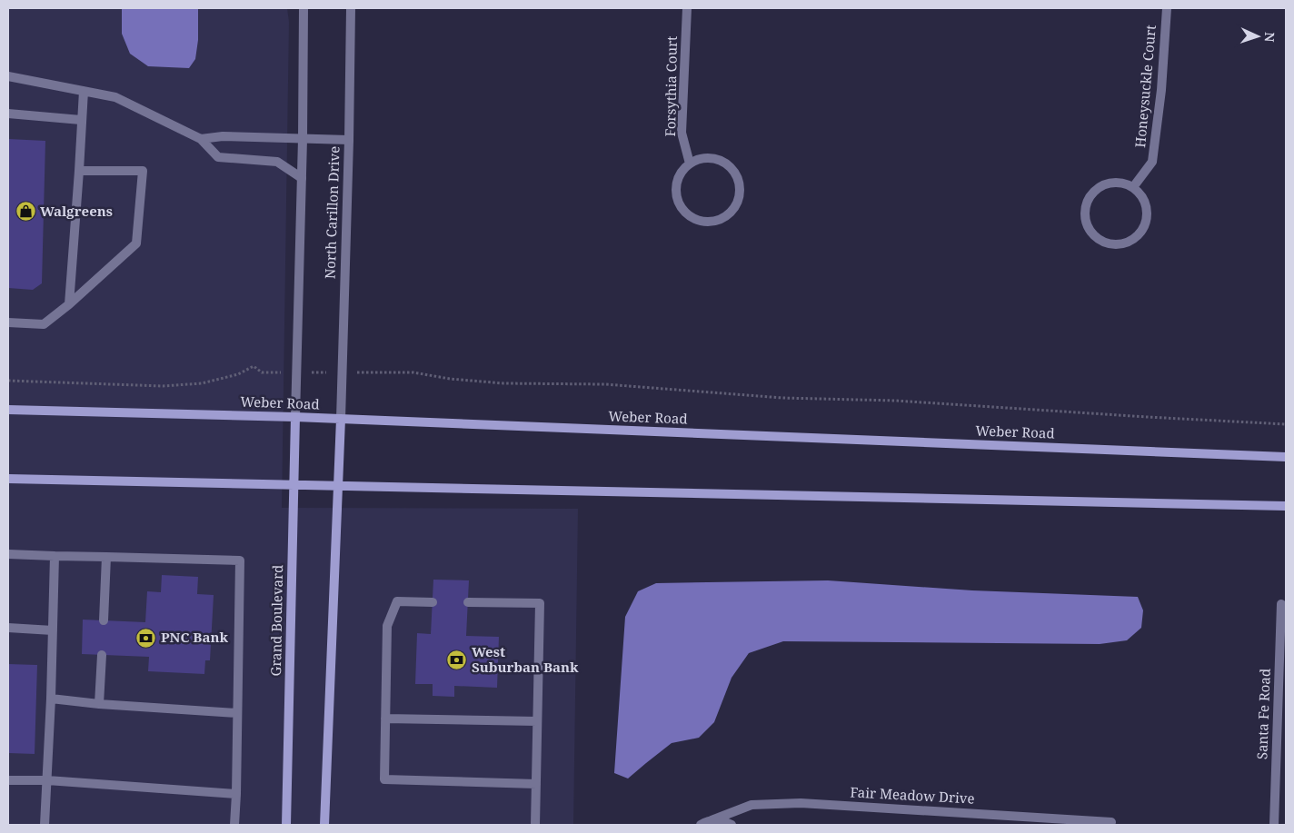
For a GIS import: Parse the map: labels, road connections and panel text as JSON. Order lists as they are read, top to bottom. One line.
{"streets":{"main road":["Weber Road","Grand Boulevard"],"street":["Forsythia Court","Honeysuckle Court","North Carillon Drive","Santa Fe Road","Fair Meadow Drive"]},"crossings":[["North Carillon Drive","Weber Road"],["Weber Road","Grand Boulevard"]],"places":{"shop":["Walgreens"],"bank":["PNC Bank","West Suburban Bank"]},"north":"right"}
